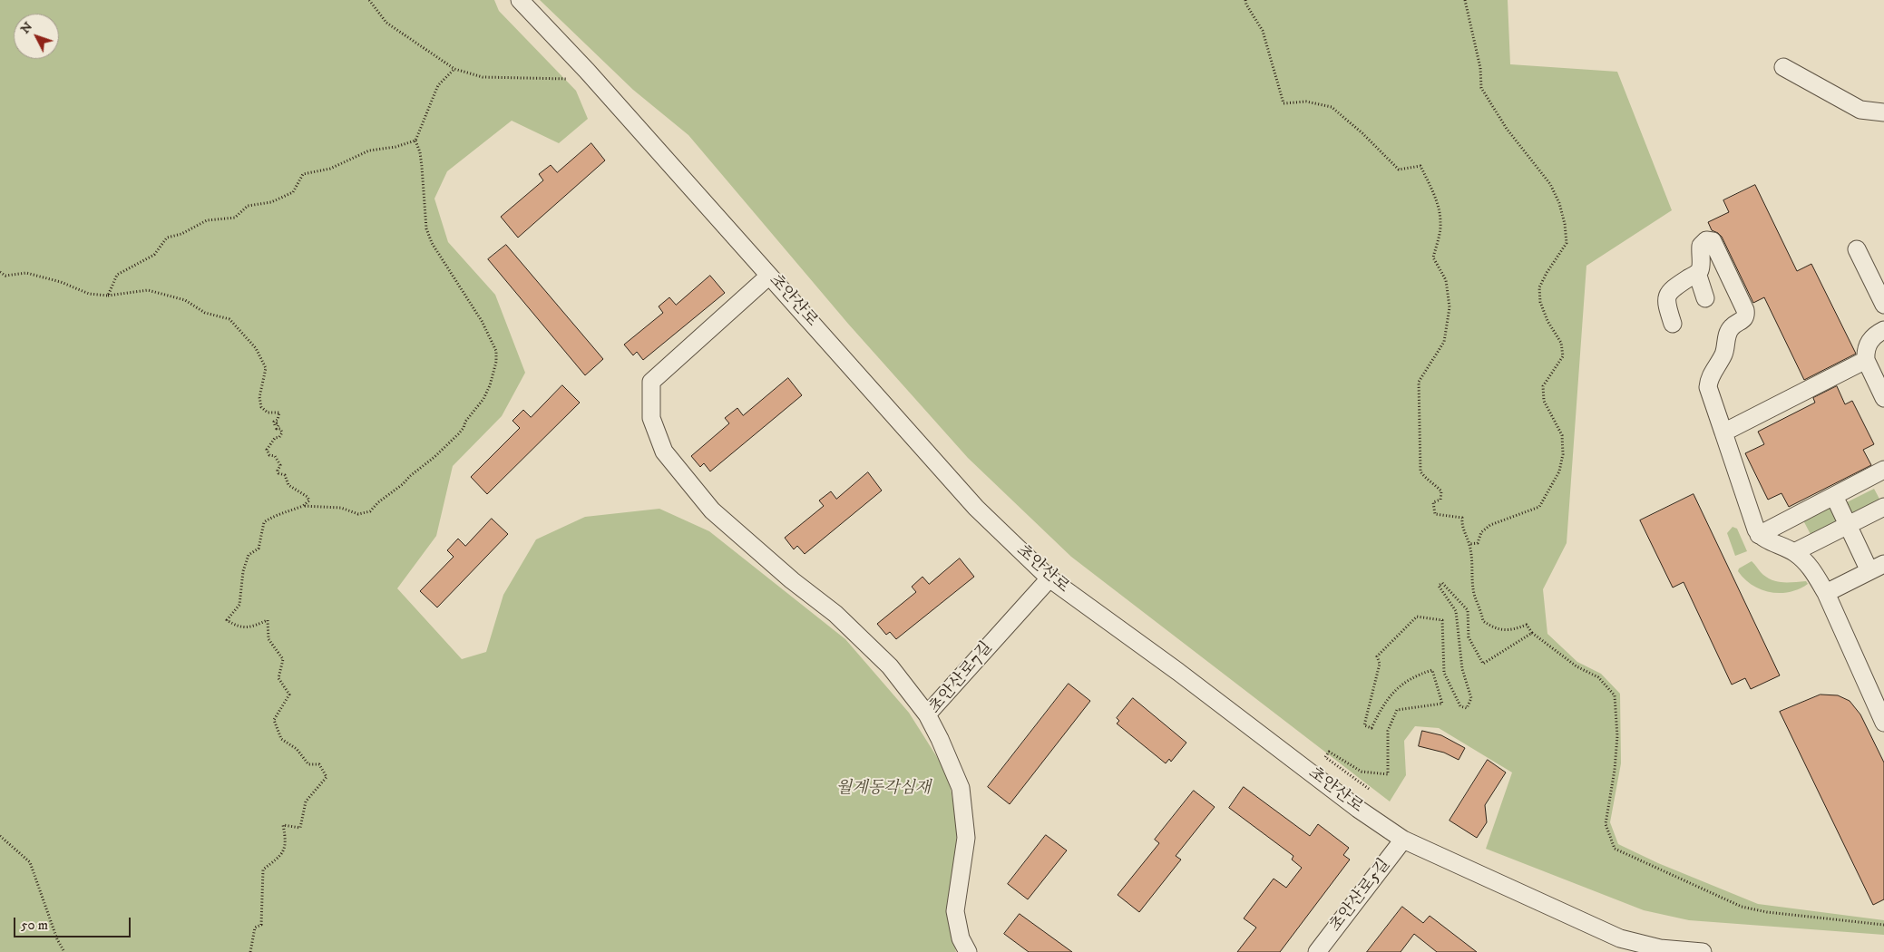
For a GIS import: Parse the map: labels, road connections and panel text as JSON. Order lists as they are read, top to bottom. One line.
{"streets":{"street":["초안산로","초안산로7길","초안산로5길"]},"crossings":[["초안산로","초안산로7길"],["초안산로","초안산로5길"]],"parks":["월계동각심재"],"scale_bar":"50 m","north":"top left"}
